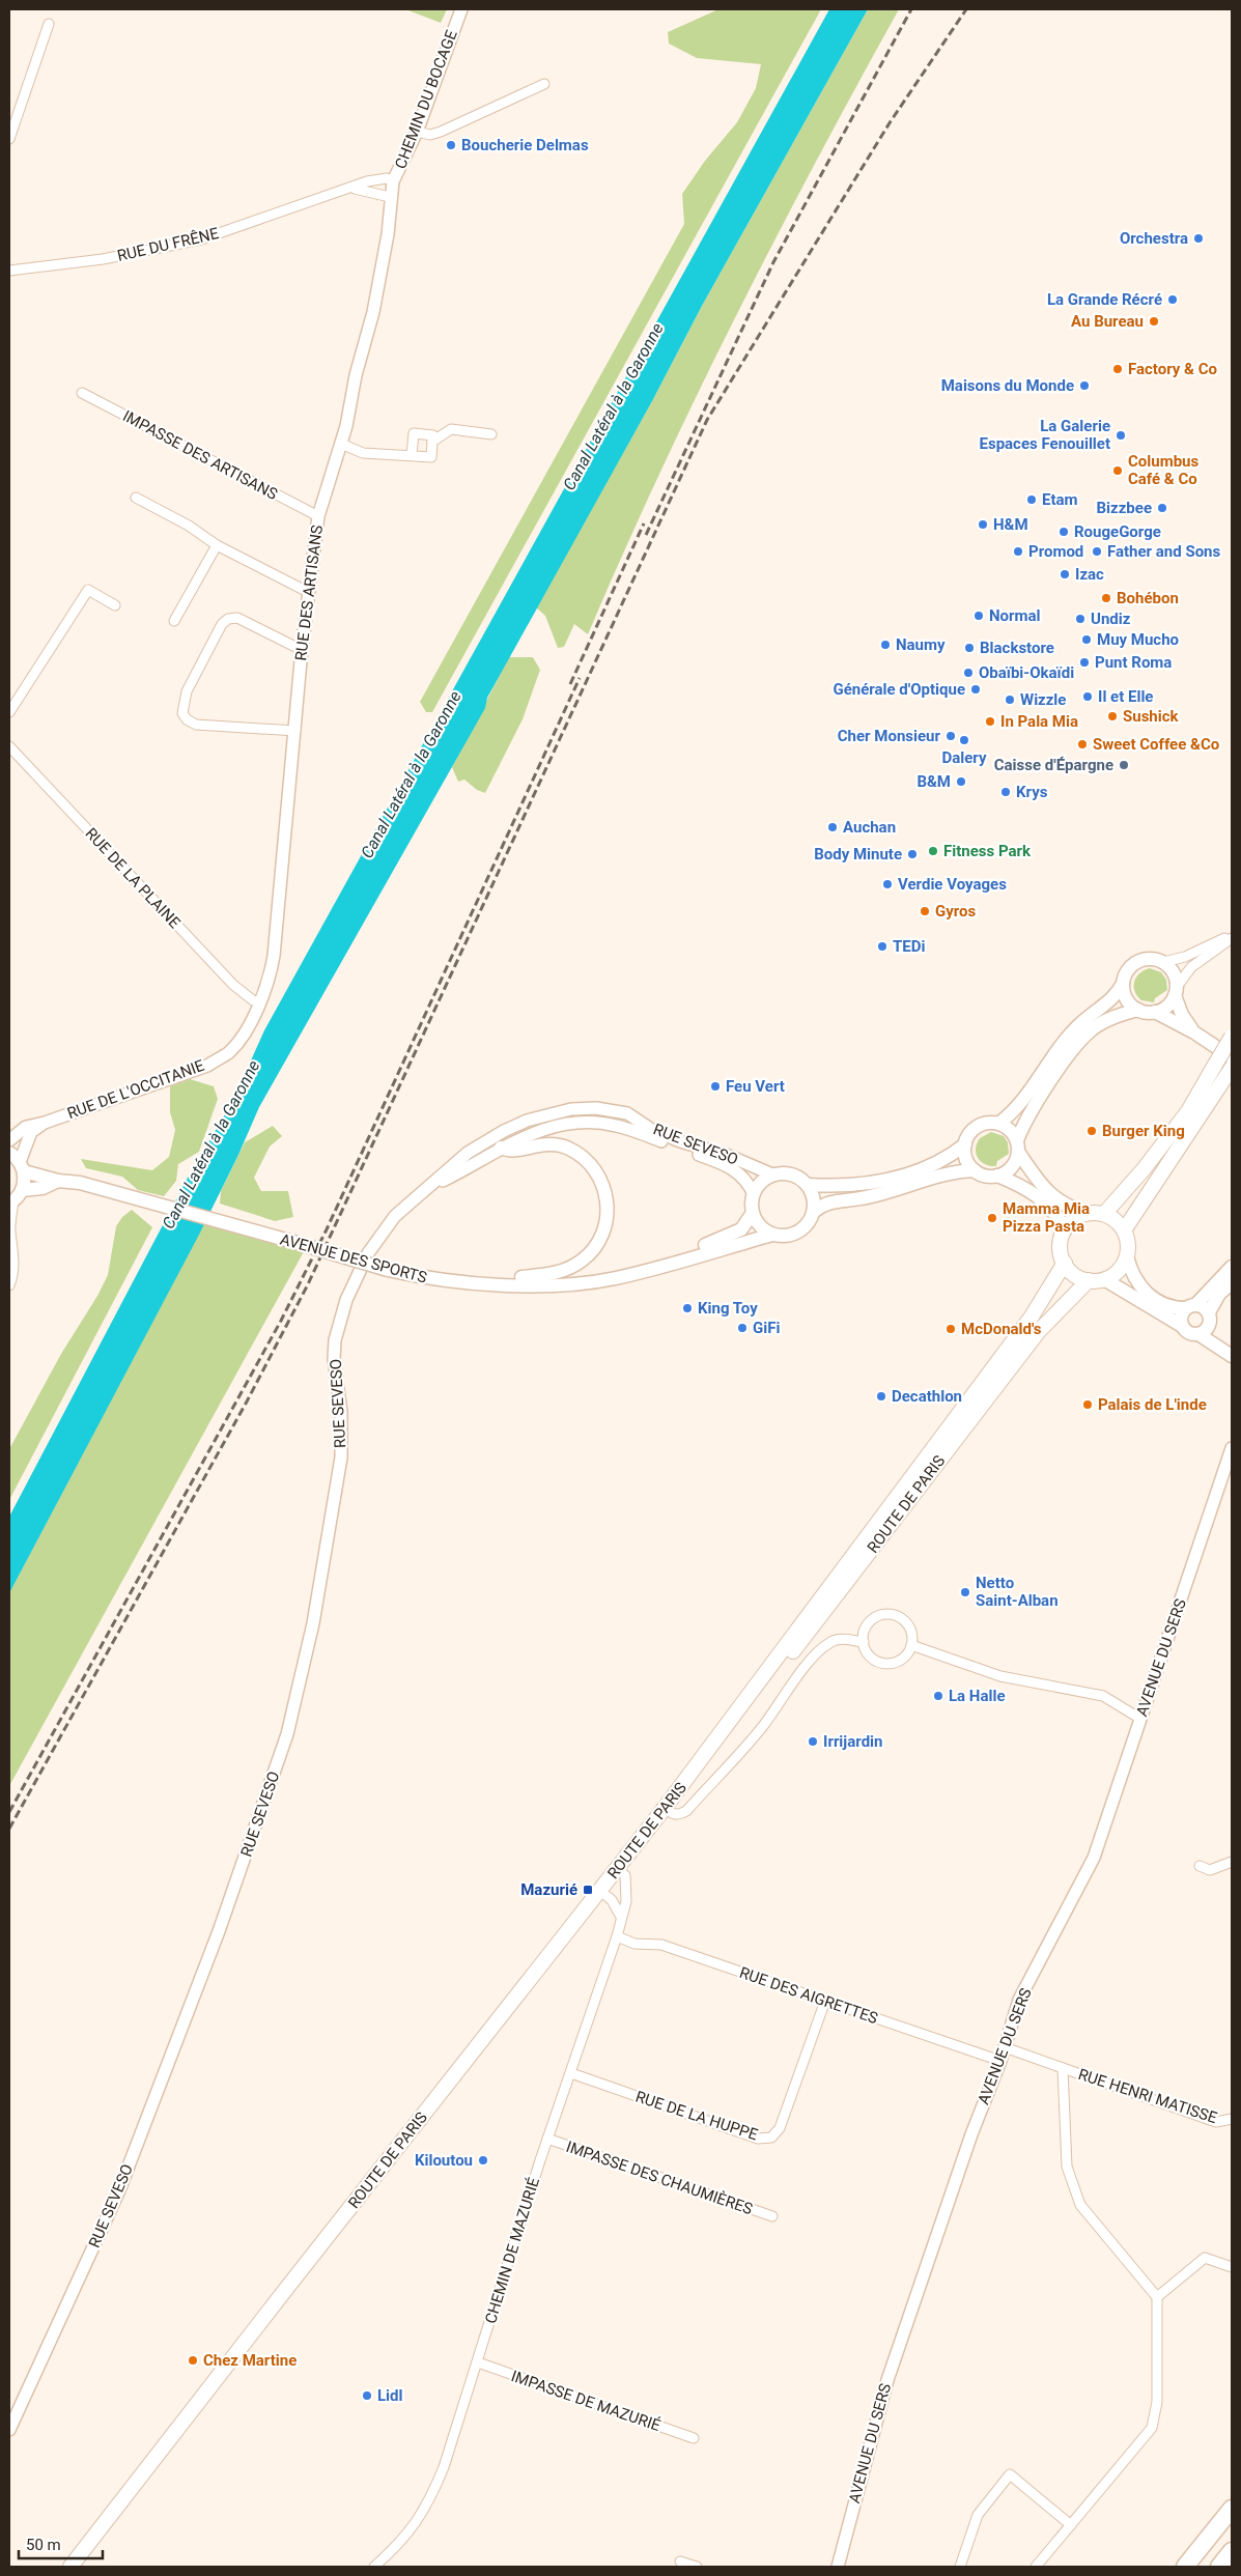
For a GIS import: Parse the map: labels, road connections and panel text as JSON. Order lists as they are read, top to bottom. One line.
{"streets":{"main road":["AVENUE DES SPORTS","ROUTE DE PARIS"],"street":["CHEMIN DU BOCAGE","RUE DU FRÊNE","IMPASSE DES ARTISANS","RUE DES ARTISANS","RUE DE LA PLAINE","RUE DE L'OCCITANIE","RUE SEVESO","AVENUE DU SERS","RUE DES AIGRETTES","RUE HENRI MATISSE","RUE DE LA HUPPE","IMPASSE DES CHAUMIÈRES","CHEMIN DE MAZURIÉ","IMPASSE DE MAZURIÉ"]},"crossings":[["CHEMIN DU BOCAGE","RUE DU FRÊNE"],["CHEMIN DU BOCAGE","RUE DES ARTISANS"],["RUE DU FRÊNE","RUE DES ARTISANS"],["IMPASSE DES ARTISANS","RUE DES ARTISANS"],["RUE DES ARTISANS","RUE DE LA PLAINE"],["RUE DES ARTISANS","RUE DE L'OCCITANIE"],["RUE DE LA PLAINE","RUE DE L'OCCITANIE"],["RUE SEVESO","AVENUE DES SPORTS"],["ROUTE DE PARIS","CHEMIN DE MAZURIÉ"],["AVENUE DU SERS","RUE DES AIGRETTES"],["AVENUE DU SERS","RUE HENRI MATISSE"],["RUE DES AIGRETTES","RUE DE LA HUPPE"],["RUE DES AIGRETTES","CHEMIN DE MAZURIÉ"],["RUE DE LA HUPPE","CHEMIN DE MAZURIÉ"],["IMPASSE DES CHAUMIÈRES","CHEMIN DE MAZURIÉ"],["CHEMIN DE MAZURIÉ","IMPASSE DE MAZURIÉ"]],"water":["Canal Latéral à la Garonne"],"places":{"other":["Boucherie Delmas","Orchestra","La Grande Récré","Au Bureau","Factory & Co","Maisons du Monde","La Galerie Espaces Fenouillet","Columbus Café & Co","Etam","Bizzbee","H&M","RougeGorge","Promod","Father and Sons","Izac","Bohébon","Normal","Undiz","Muy Mucho","Naumy","Blackstore","Punt Roma","Obaïbi-Okaïdi","Générale d'Optique","Il et Elle","Wizzle","Sushick","In Pala Mia","Cher Monsieur","Dalery","Sweet Coffee &Co","Caisse d'Épargne","B&M","Krys","Auchan","Fitness Park","Body Minute","Verdie Voyages","Gyros","TEDi","Feu Vert","Burger King","Mamma Mia Pizza Pasta","King Toy","GiFi","McDonald's","Decathlon","Palais de L'inde","Netto Saint-Alban","La Halle","Irrijardin","Kiloutou","Chez Martine","Lidl"],"transit":["Mazurié"]},"scale_bar":"50 m"}
